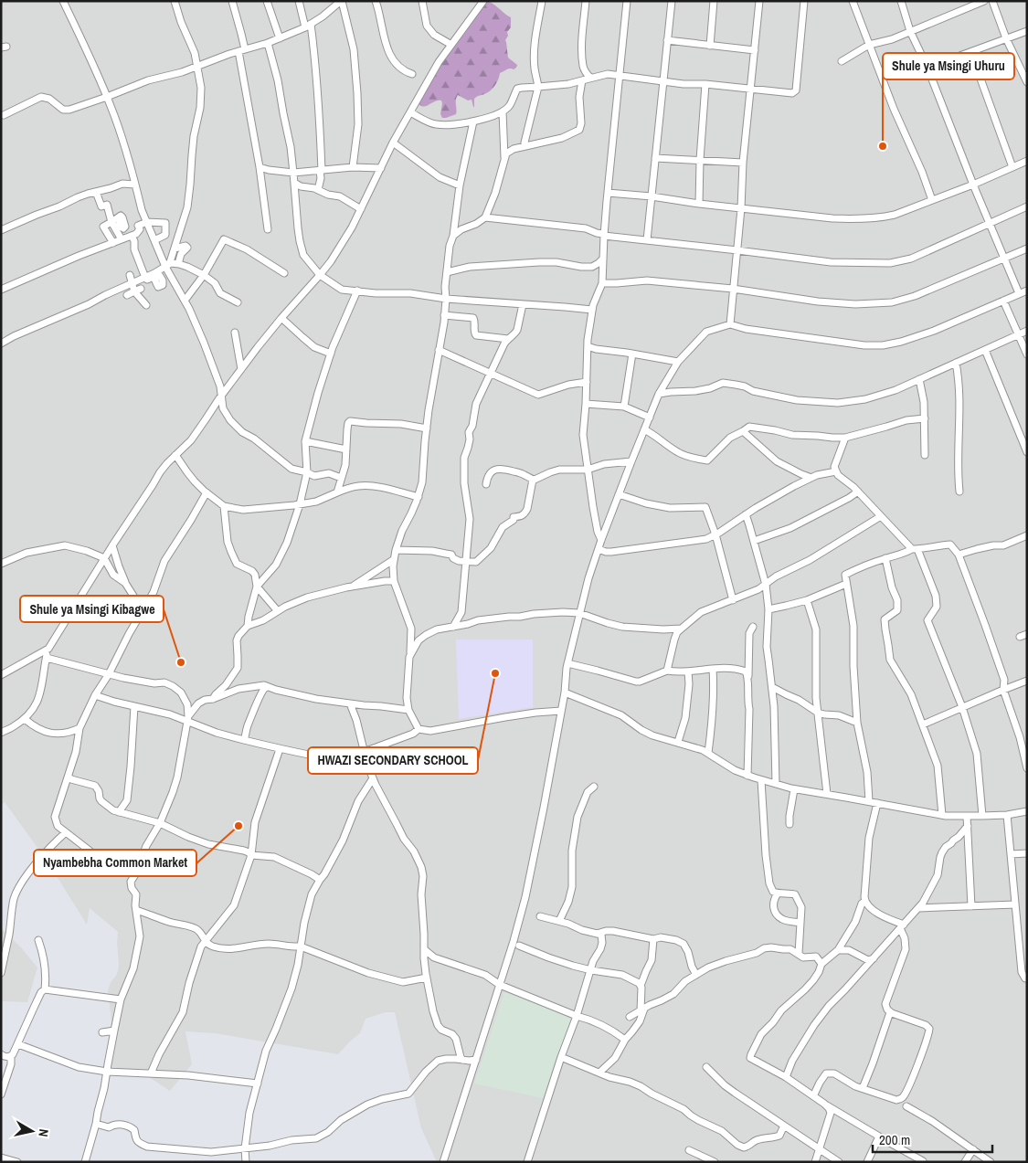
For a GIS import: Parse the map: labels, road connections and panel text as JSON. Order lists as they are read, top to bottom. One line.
{"places":["Shule ya Msingi Uhuru","Shule ya Msingi Kibagwe","HWAZI SECONDARY SCHOOL","Nyambebha Common Market"],"scale_bar":"200 m","north":"right"}
